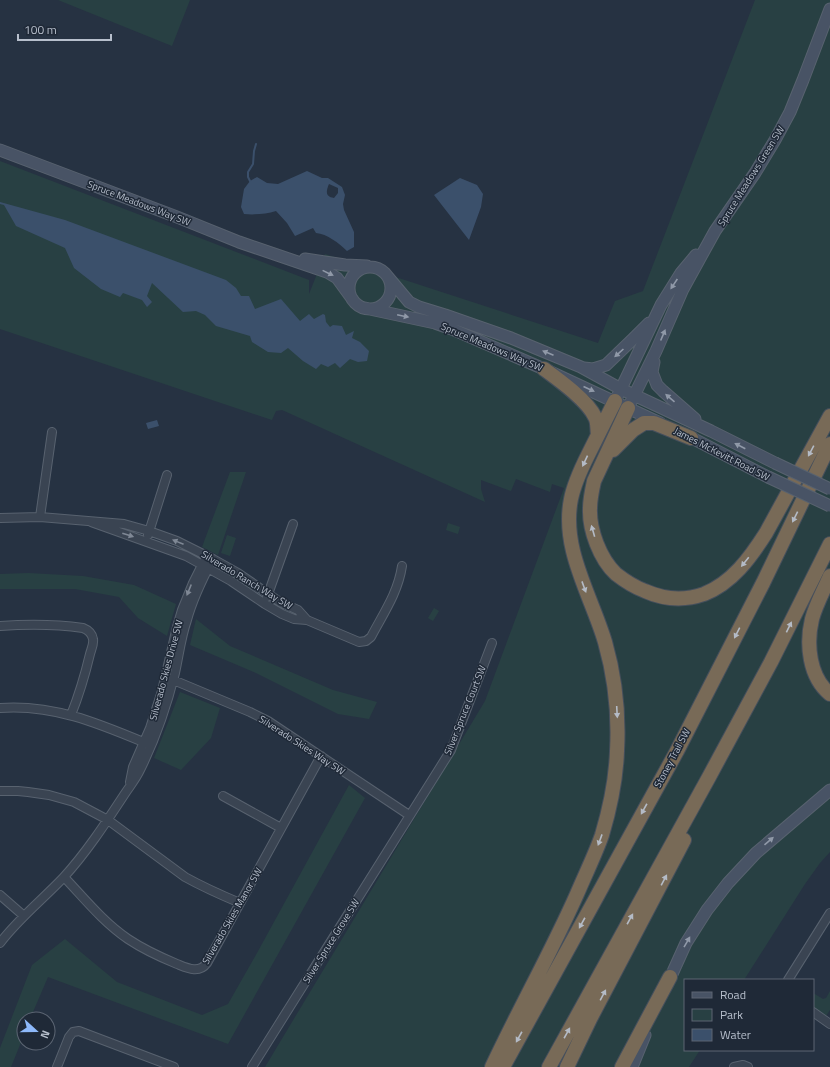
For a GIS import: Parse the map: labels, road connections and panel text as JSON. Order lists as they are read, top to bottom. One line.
{"streets":{"highway":["Stoney Trail SW"],"main road":["Spruce Meadows Green SW","Spruce Meadows Way SW","James McKevitt Road SW"],"street":["Silverado Ranch Way SW","Silverado Skies Drive SW","Silver Spruce Court SW","Silverado Skies Way SW","Silverado Skies Manor SW","Silver Spruce Grove SW"]},"crossings":[["Spruce Meadows Green SW","Spruce Meadows Way SW"],["Spruce Meadows Green SW","James McKevitt Road SW"],["Spruce Meadows Way SW","James McKevitt Road SW"],["Silverado Ranch Way SW","Silverado Skies Drive SW"],["Silverado Skies Drive SW","Silverado Skies Way SW"],["Silverado Skies Drive SW","Silverado Skies Manor SW"],["Silver Spruce Court SW","Silverado Skies Way SW"],["Silver Spruce Court SW","Silver Spruce Grove SW"],["Silverado Skies Way SW","Silverado Skies Manor SW"],["Silverado Skies Way SW","Silver Spruce Grove SW"]],"legend":["Road","Park","Water"],"scale_bar":"100 m","north":"right"}
